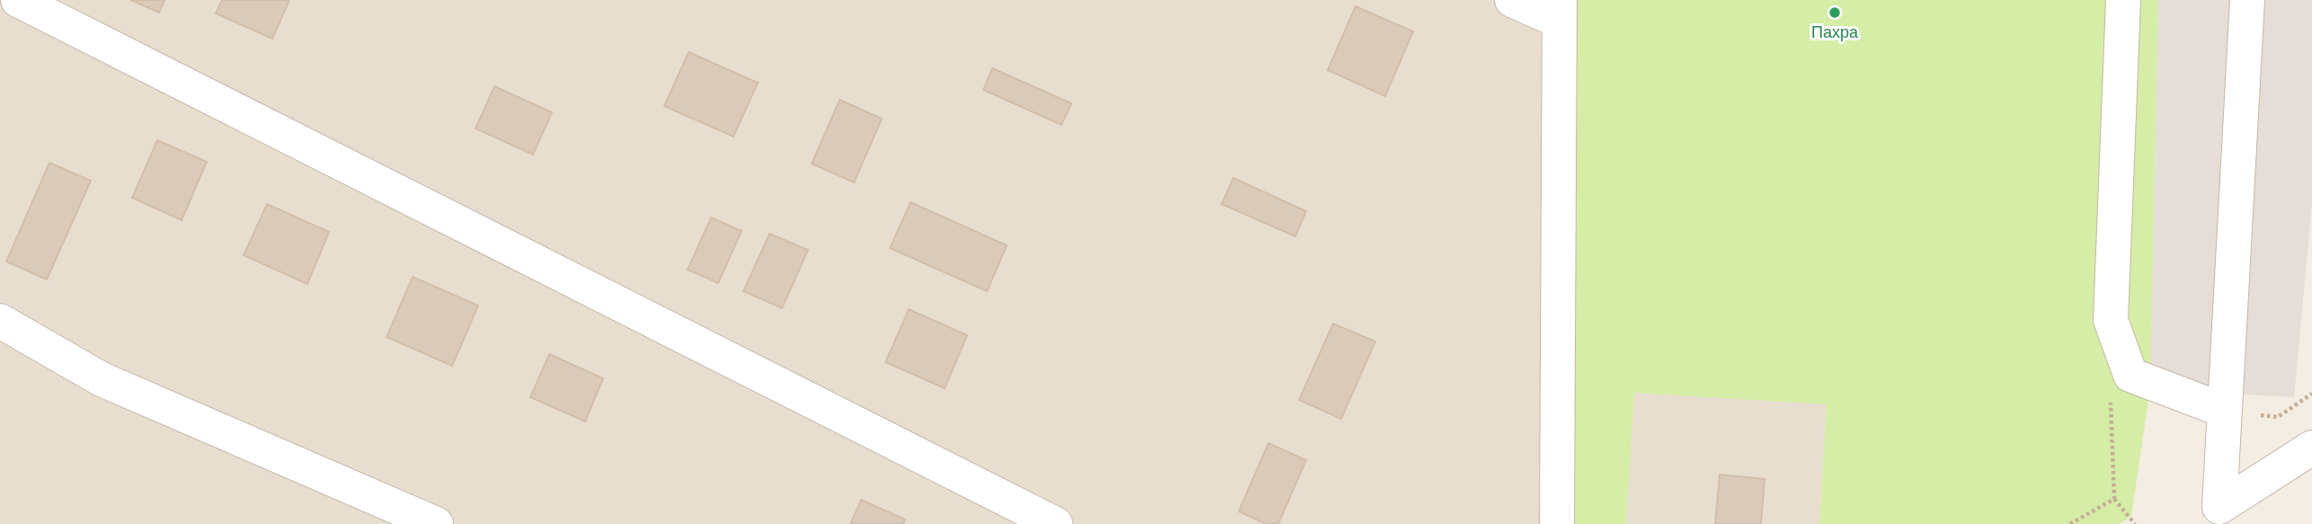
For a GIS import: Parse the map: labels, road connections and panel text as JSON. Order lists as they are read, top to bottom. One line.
{"places":["Пахра"]}
